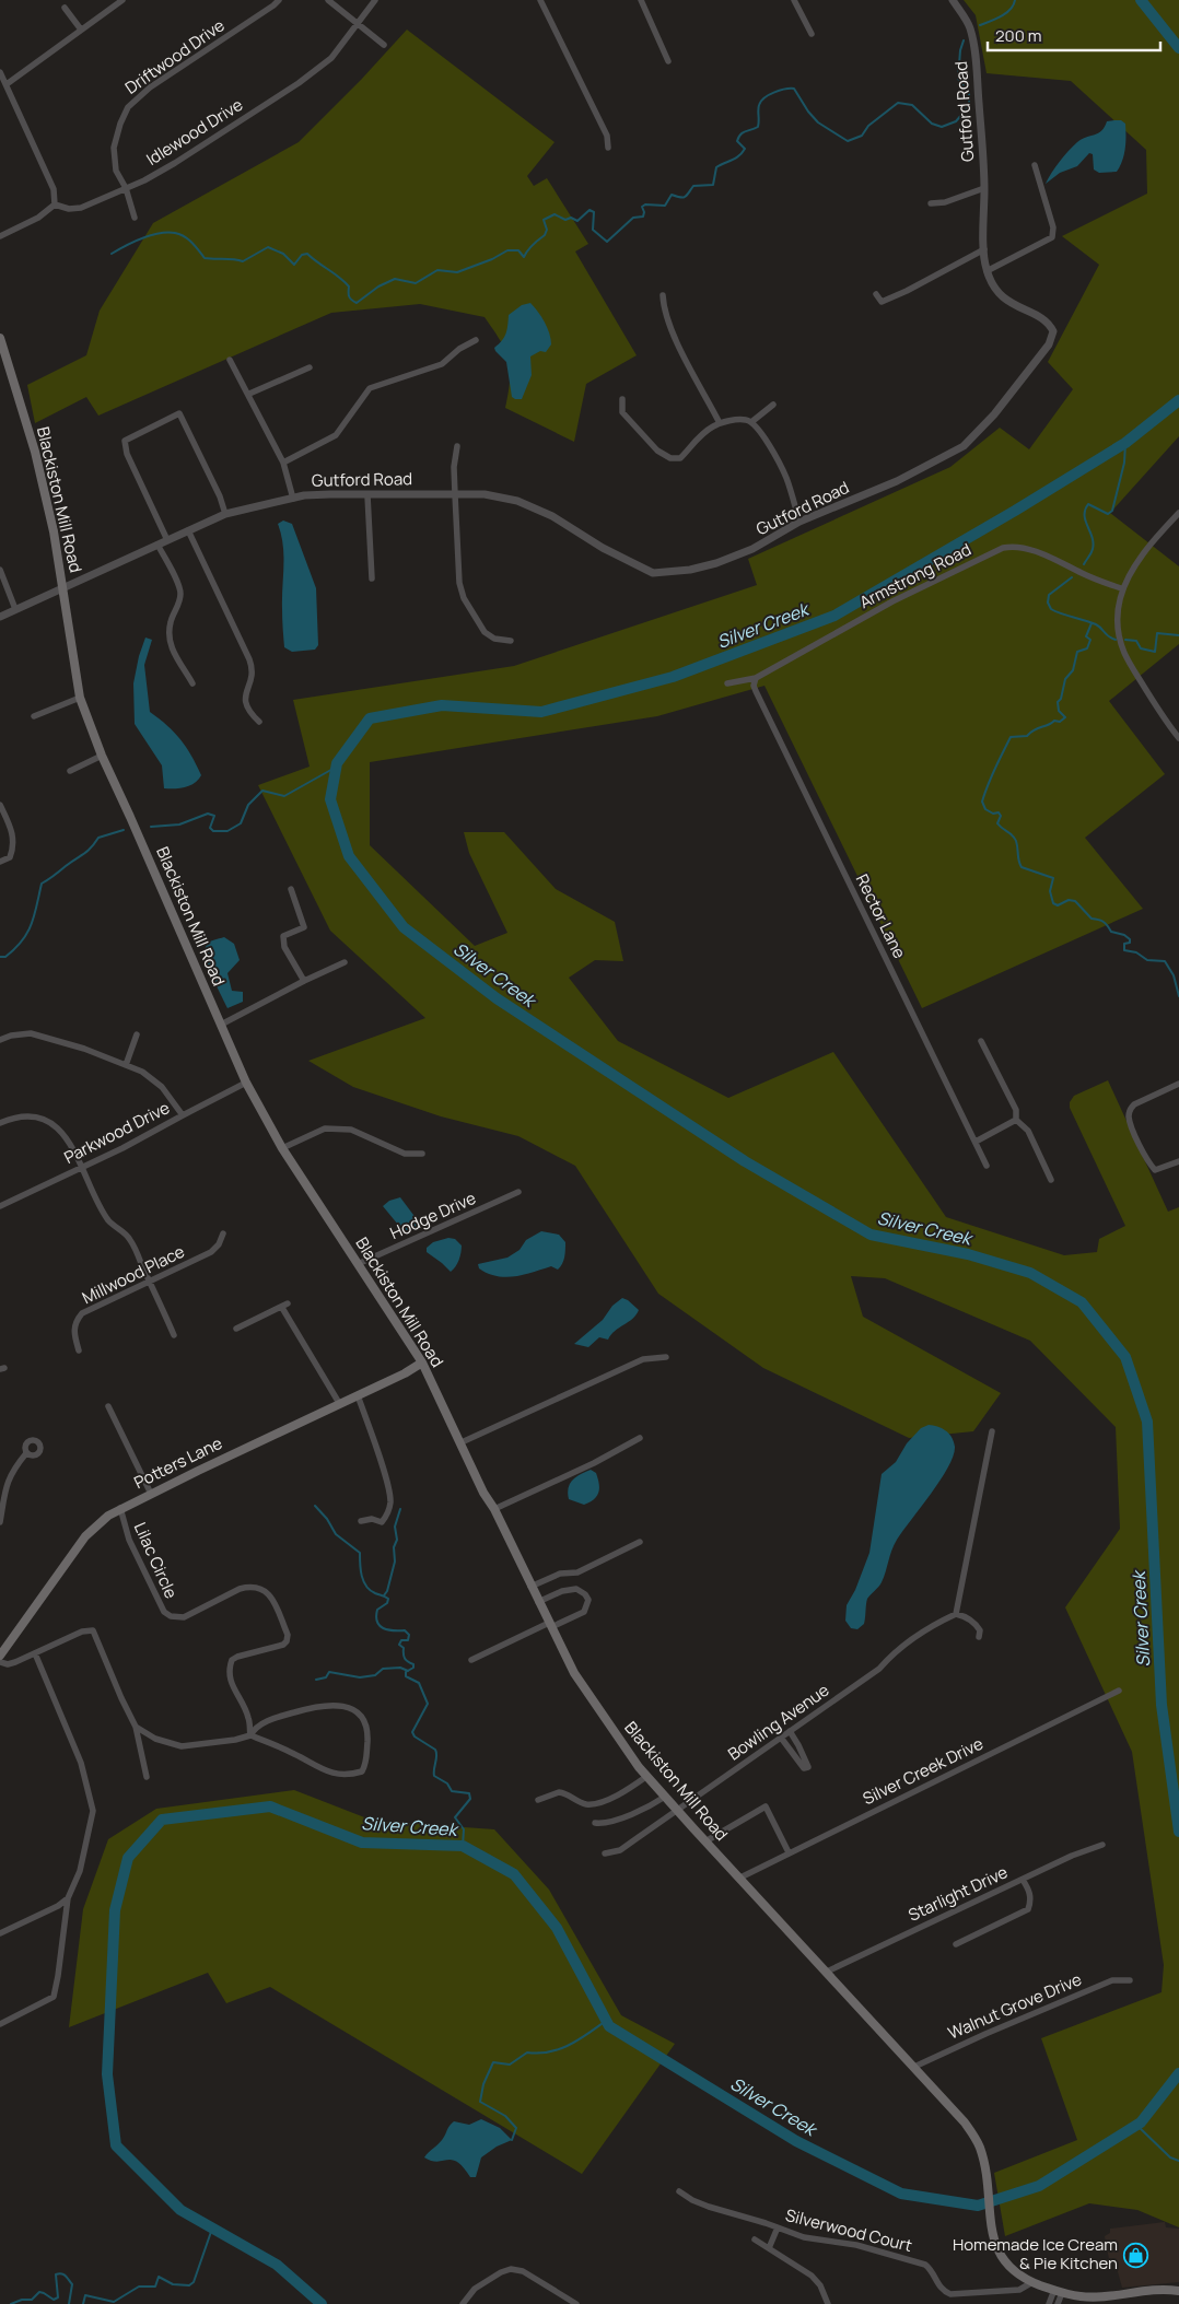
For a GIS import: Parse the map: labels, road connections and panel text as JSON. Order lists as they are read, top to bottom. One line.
{"streets":{"main road":["Blackiston Mill Road","Potters Lane"],"street":["Driftwood Drive","Gutford Road","Idlewood Drive","Armstrong Road","Rector Lane","Parkwood Drive","Hodge Drive","Millwood Place","Lilac Circle","Bowling Avenue","Silver Creek Drive","Starlight Drive","Walnut Grove Drive","Silverwood Court"]},"crossings":[["Driftwood Drive","Idlewood Drive"],["Gutford Road","Blackiston Mill Road"],["Blackiston Mill Road","Parkwood Drive"],["Blackiston Mill Road","Hodge Drive"],["Blackiston Mill Road","Potters Lane"],["Blackiston Mill Road","Bowling Avenue"],["Blackiston Mill Road","Silver Creek Drive"],["Blackiston Mill Road","Starlight Drive"],["Blackiston Mill Road","Walnut Grove Drive"],["Blackiston Mill Road","Silverwood Court"],["Armstrong Road","Rector Lane"],["Potters Lane","Lilac Circle"]],"water":["Silver Creek"],"places":{"shop":["Homemade Ice Cream & Pie Kitchen"]},"scale_bar":"200 m"}
